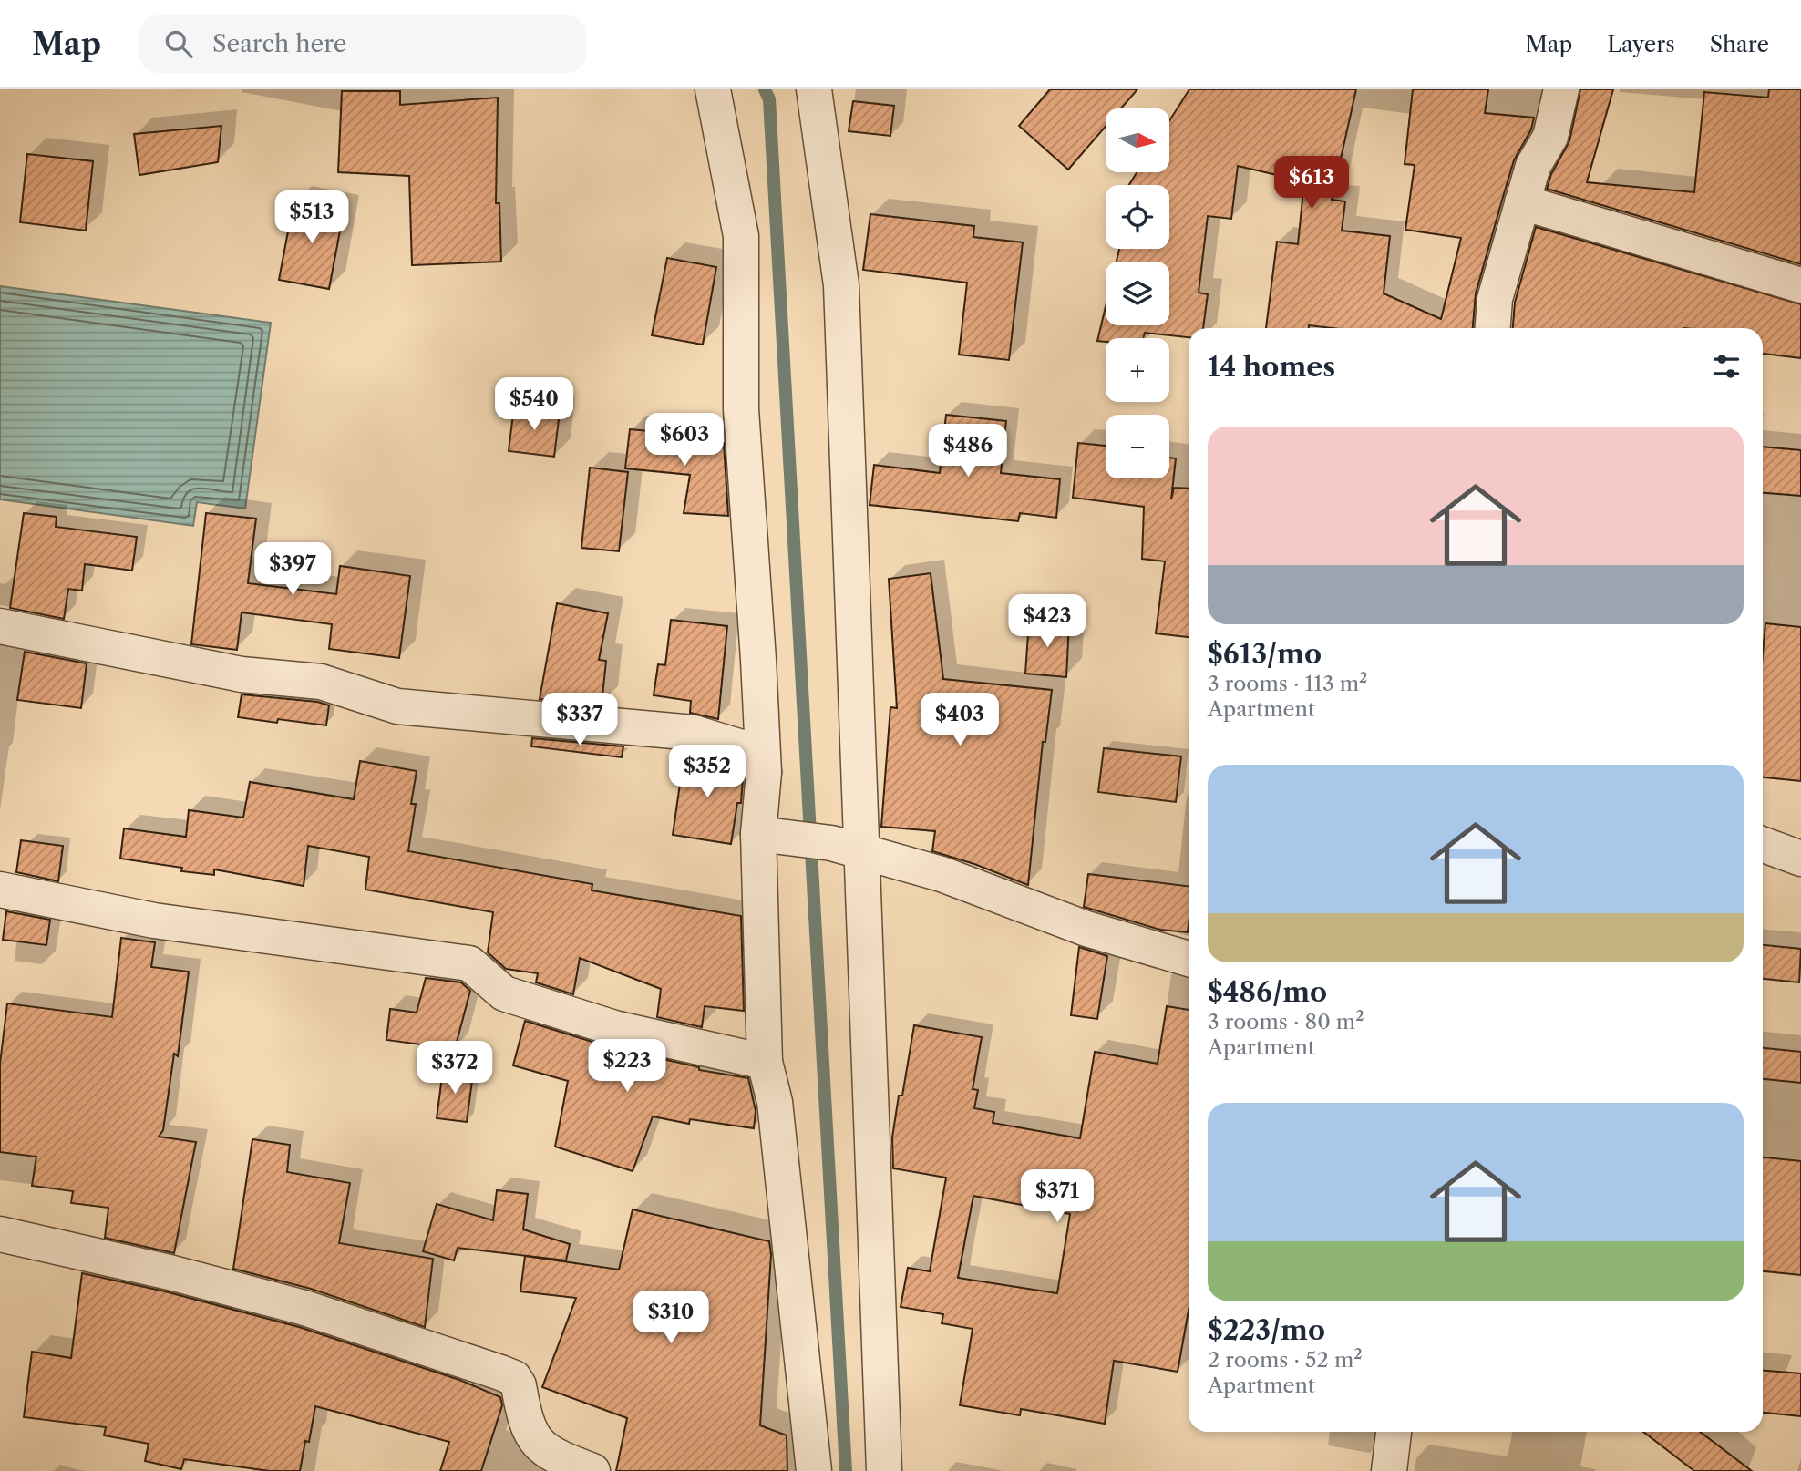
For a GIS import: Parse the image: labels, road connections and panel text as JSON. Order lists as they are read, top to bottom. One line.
{"north":"right","page":{"header":"Map","search":"Search here","nav":["Map","Layers","Share"],"map_buttons":["+","−"],"price":["$613","$513","$540","$603","$486","$397","$423","$337","$403","$352","$223","$372","$371","$310"],"heading":"14 homes","list":[{"name":"$613/mo","note":"3 rooms · 113 m² · Apartment"},{"name":"$486/mo","note":"3 rooms · 80 m² · Apartment"},{"name":"$223/mo","note":"2 rooms · 52 m² · Apartment"}]}}
